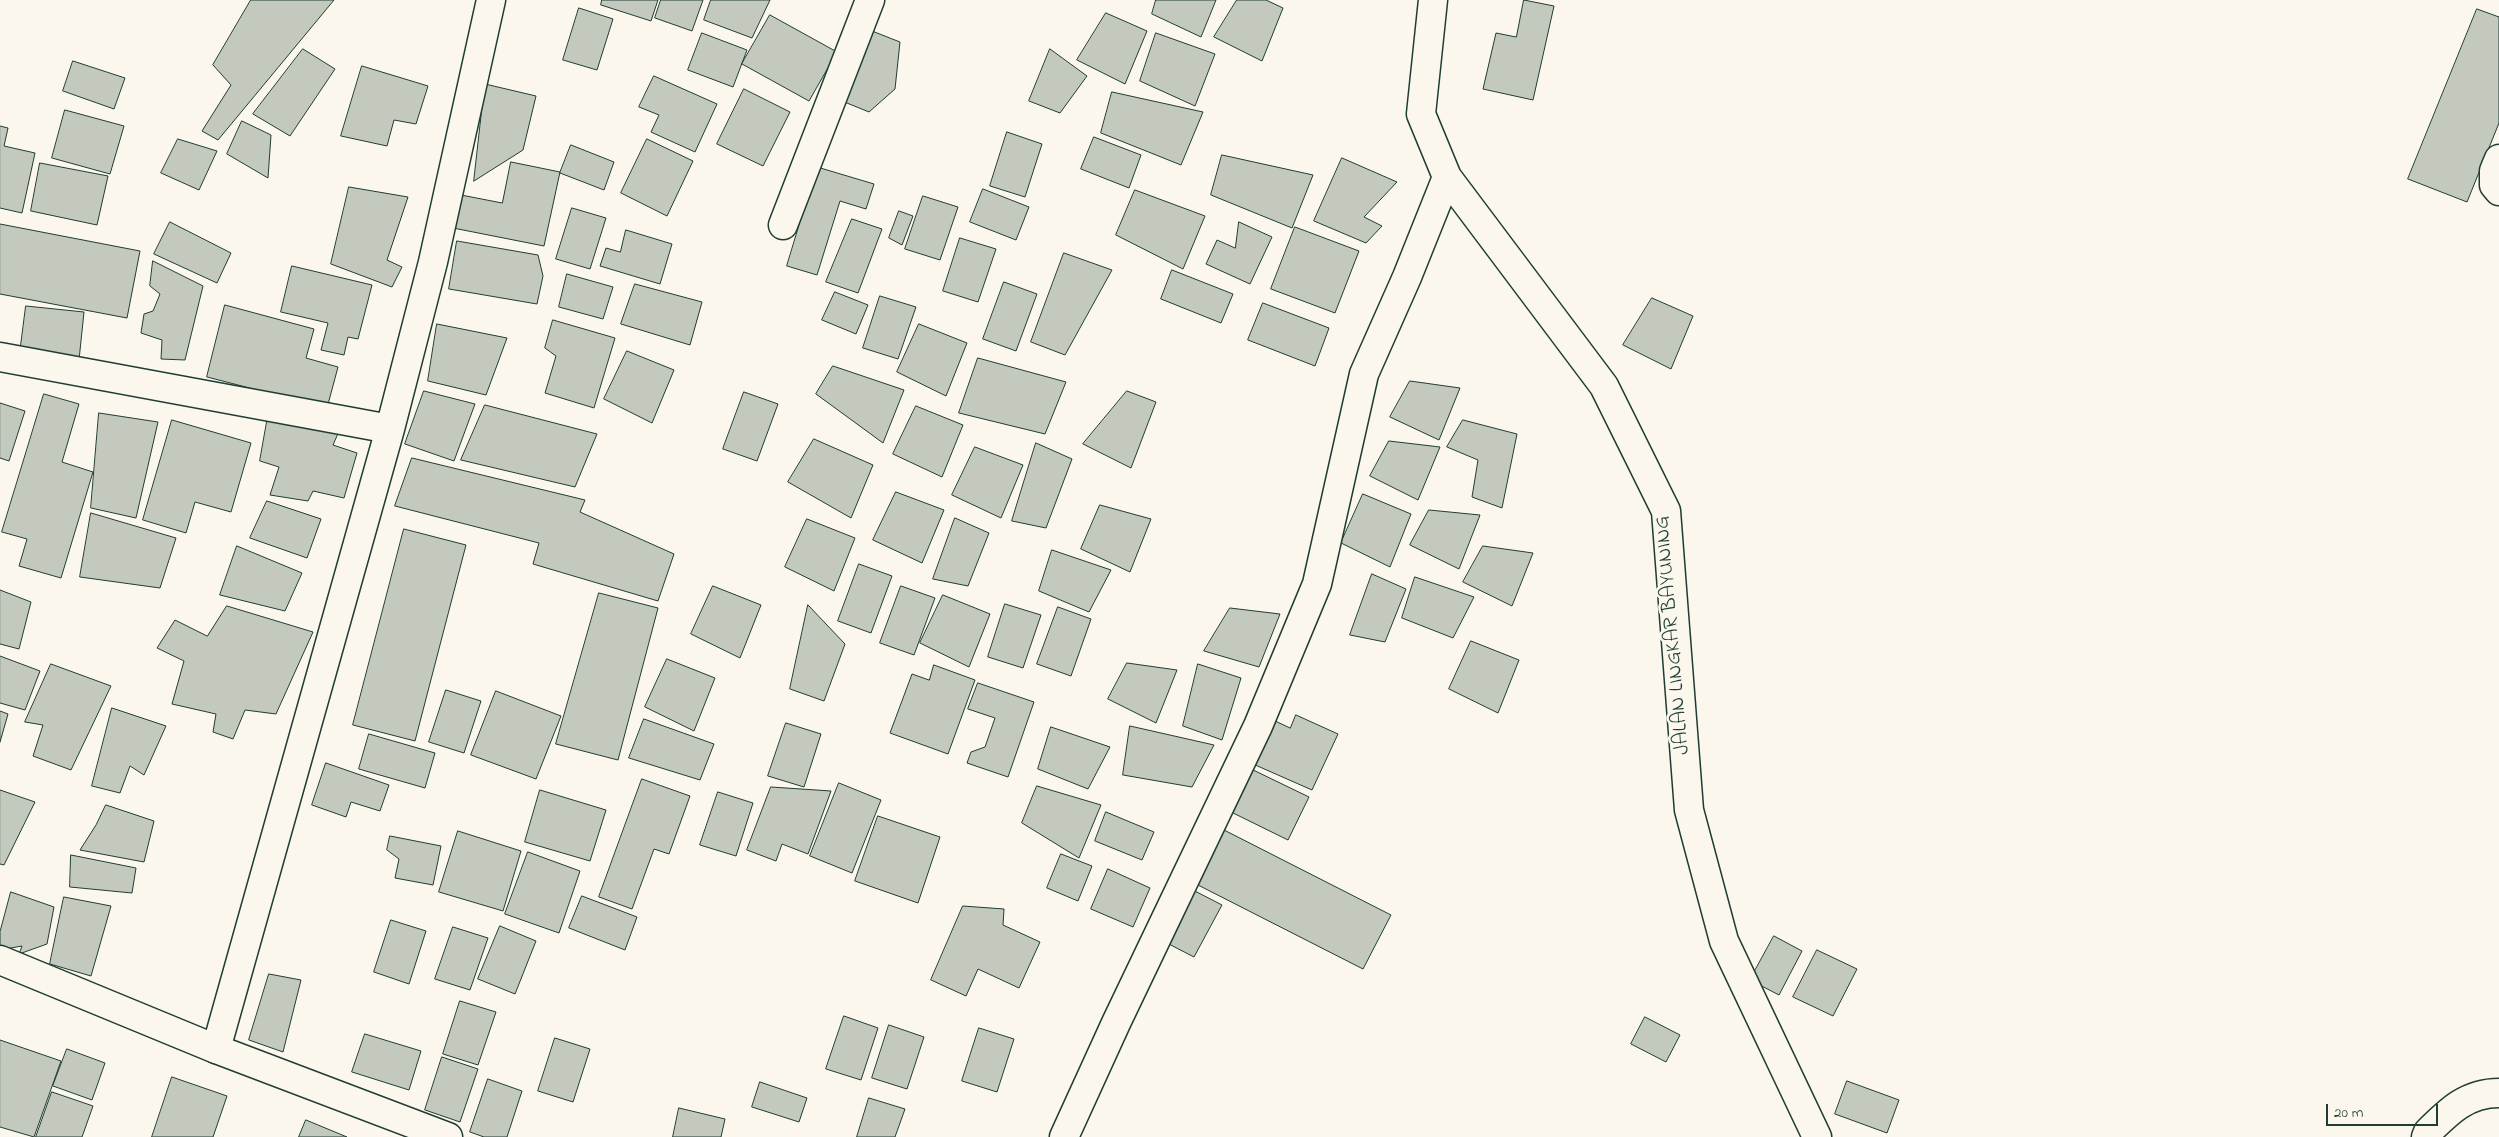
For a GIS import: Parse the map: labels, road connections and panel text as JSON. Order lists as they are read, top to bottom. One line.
{"streets":{"main road":["JALAN LINGKAR BAYUNING"]},"scale_bar":"20 m"}
